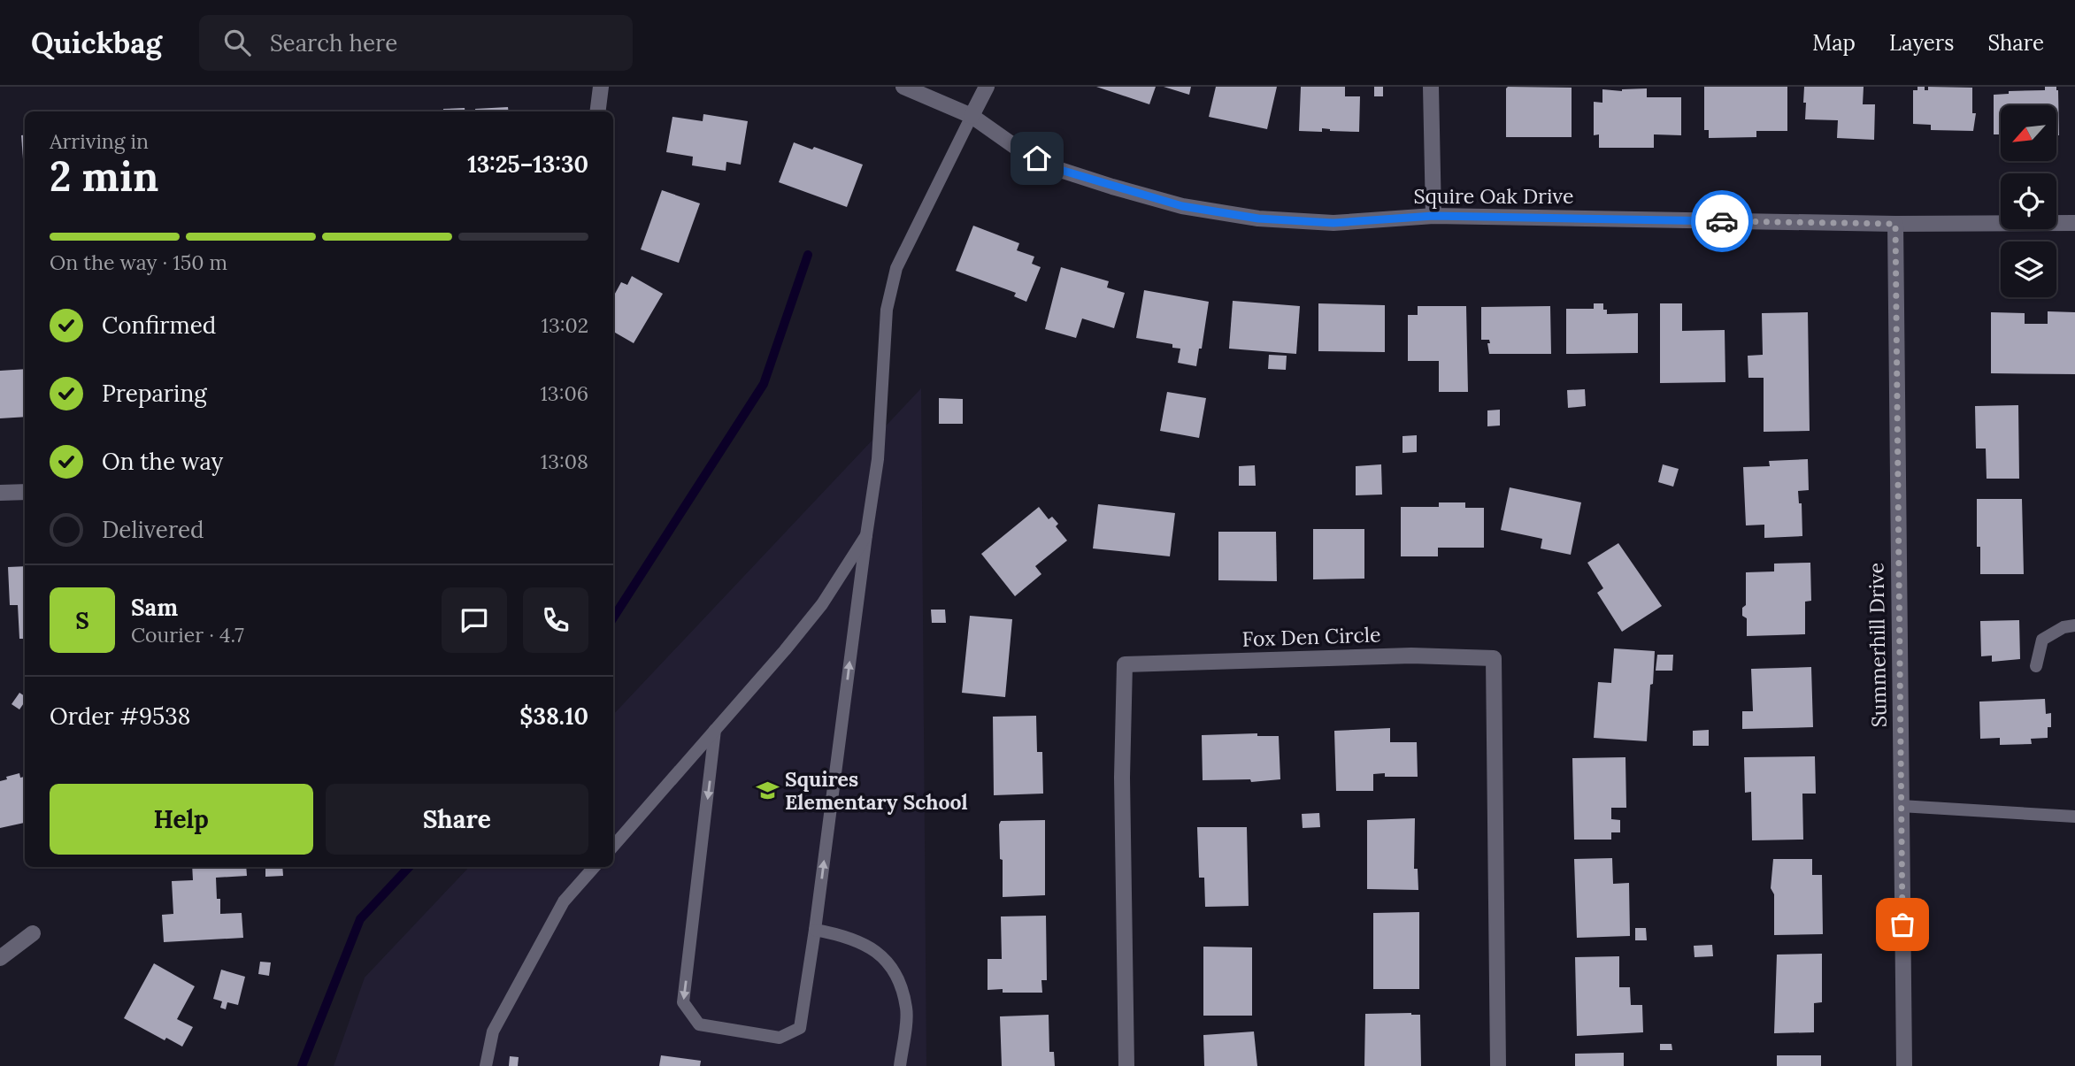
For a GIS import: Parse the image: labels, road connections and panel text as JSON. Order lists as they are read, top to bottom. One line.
{"streets":{"street":["Squire Oak Drive","Fox Den Circle","Summerhill Drive"]},"crossings":[["Squire Oak Drive","Summerhill Drive"]],"places":{"school or university":["Squires Elementary School"]},"north":"bottom left","page":{"header":"Quickbag","search":"Search here","nav":["Map","Layers","Share"],"heading":["2 min","Arriving in","13:25–13:30"],"panel":["Sam","Courier · 4.7","Order #9538","$38.10"],"bar":"On the way · 150 m","list":[["Confirmed","13:02"],["Preparing","13:06"],["On the way","13:08"],"Delivered"],"round":"S","buttons":["Help","Share"]}}
